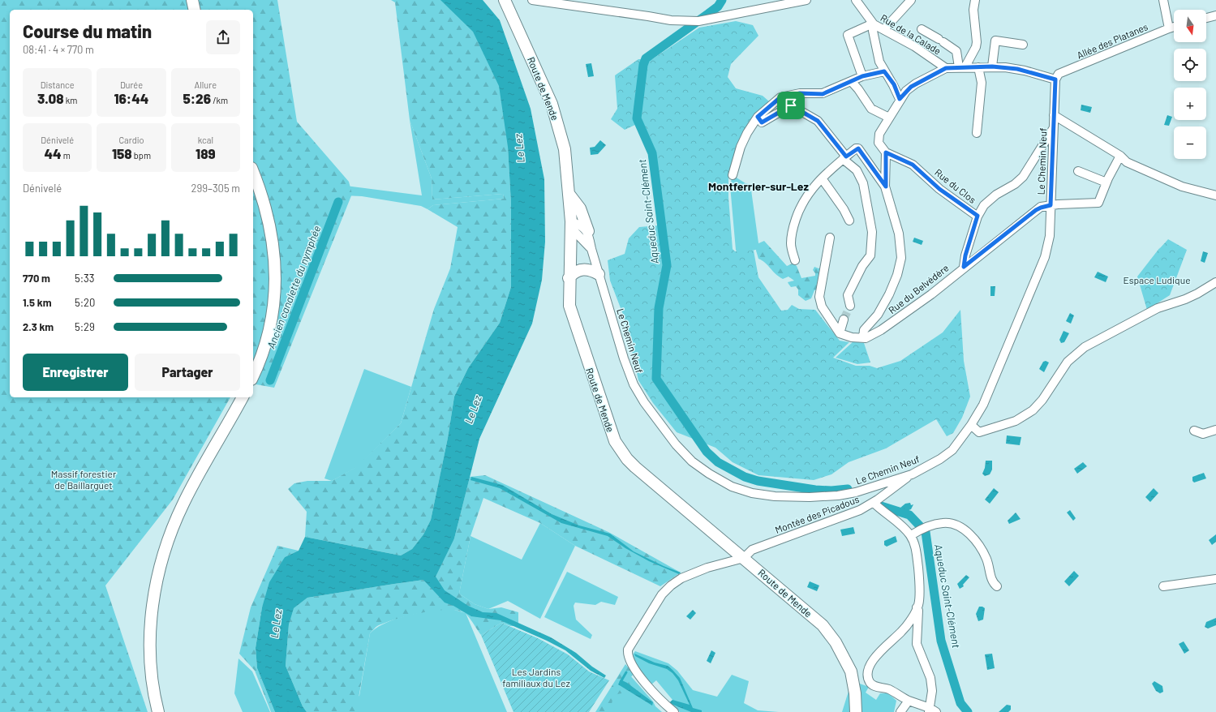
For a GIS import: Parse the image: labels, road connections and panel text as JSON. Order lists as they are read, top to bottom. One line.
{"streets":{"street":["Rue de la Calade","Allée des Platanes","Route de Mende","Le Chemin Neuf","Rue du Clos","Rue du Belvédère","Montée des Picadous"]},"crossings":[["Allée des Platanes","Le Chemin Neuf"],["Route de Mende","Le Chemin Neuf"],["Route de Mende","Montée des Picadous"],["Le Chemin Neuf","Rue du Clos"],["Le Chemin Neuf","Rue du Belvédère"],["Le Chemin Neuf","Montée des Picadous"]],"districts":["Montferrier-sur-Lez"],"water":["Le Lez","Aqueduc Saint-Clément","Ancien canalette du nymphée"],"parks":["Espace Ludique","Massif forestier de Baillarguet","Les Jardins familiaux du Lez"],"north":"bottom","page":{"map_buttons":["+","−"],"heading":["Course du matin","08:41 · 4 × 770 m"],"stats":[["Distance","3.08 km"],["Durée","16:44"],["Allure","5:26 /km"],["Dénivelé","44 m"],["Cardio","158 bpm"],["kcal","189"]],"chart":["Dénivelé","299–305 m"],"list":[{"name":"770 m","note":"5:33"},{"name":"1.5 km","note":"5:20"},{"name":"2.3 km","note":"5:29"}],"buttons":["Enregistrer","Partager"]}}
